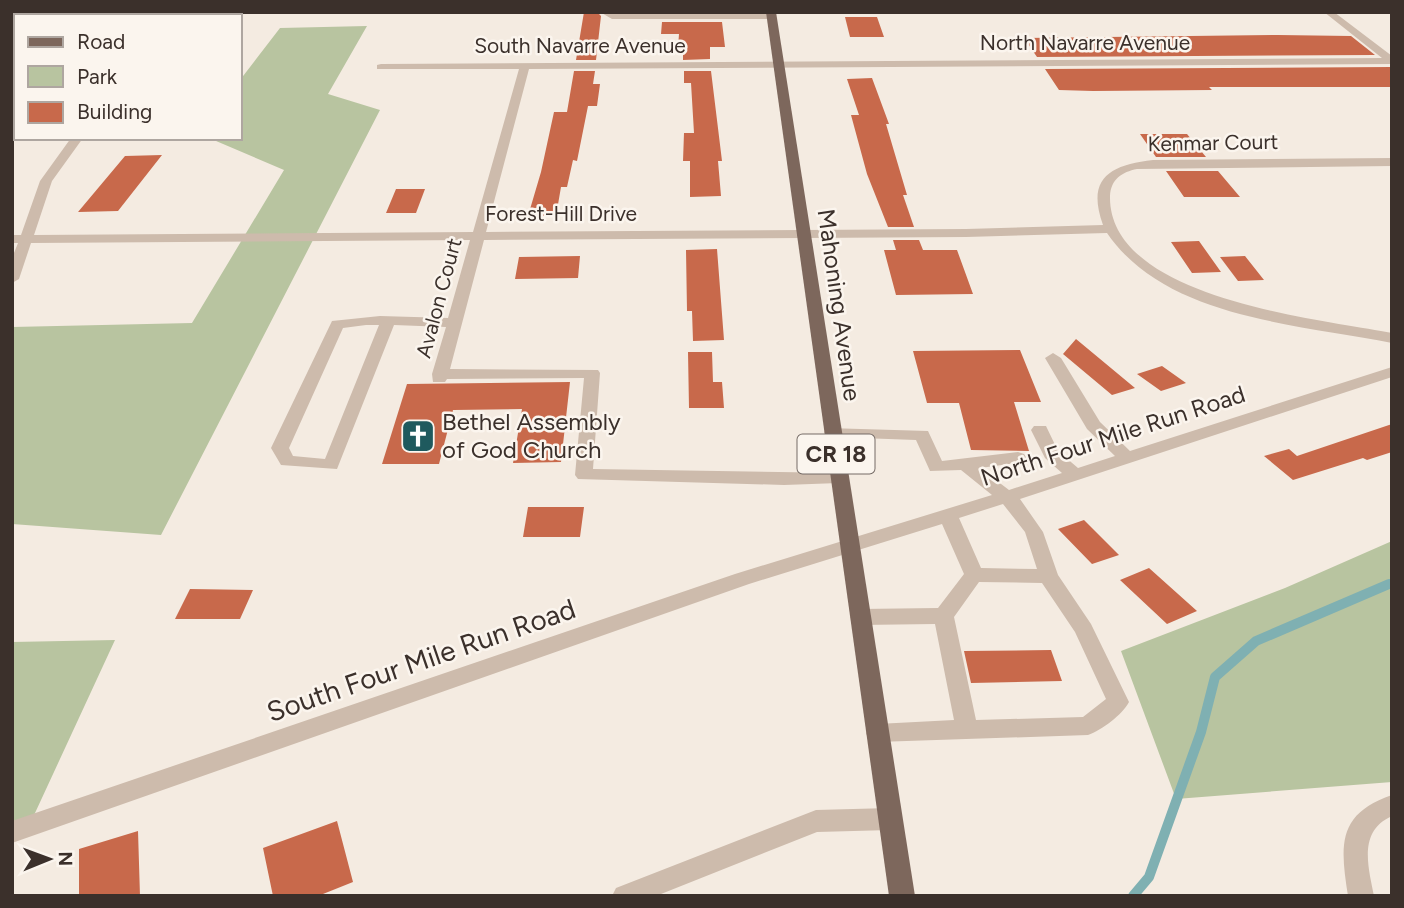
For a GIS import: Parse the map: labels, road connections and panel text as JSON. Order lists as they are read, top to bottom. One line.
{"streets":{"main road":["Mahoning Avenue","CR 18"],"street":["North Navarre Avenue","South Navarre Avenue","Kenmar Court","Forest-Hill Drive","Avalon Court","North Four Mile Run Road","South Four Mile Run Road"]},"crossings":[["North Navarre Avenue","South Navarre Avenue"],["North Navarre Avenue","Mahoning Avenue"],["South Navarre Avenue","Avalon Court"],["South Navarre Avenue","Mahoning Avenue"],["Kenmar Court","Forest-Hill Drive"],["Forest-Hill Drive","Avalon Court"],["Forest-Hill Drive","Mahoning Avenue"],["Avalon Court","Mahoning Avenue"],["Mahoning Avenue","North Four Mile Run Road"],["Mahoning Avenue","South Four Mile Run Road"],["North Four Mile Run Road","South Four Mile Run Road"]],"places":{"church":["Bethel Assembly of God Church"]},"legend":["Road","Park","Building"],"north":"right"}
